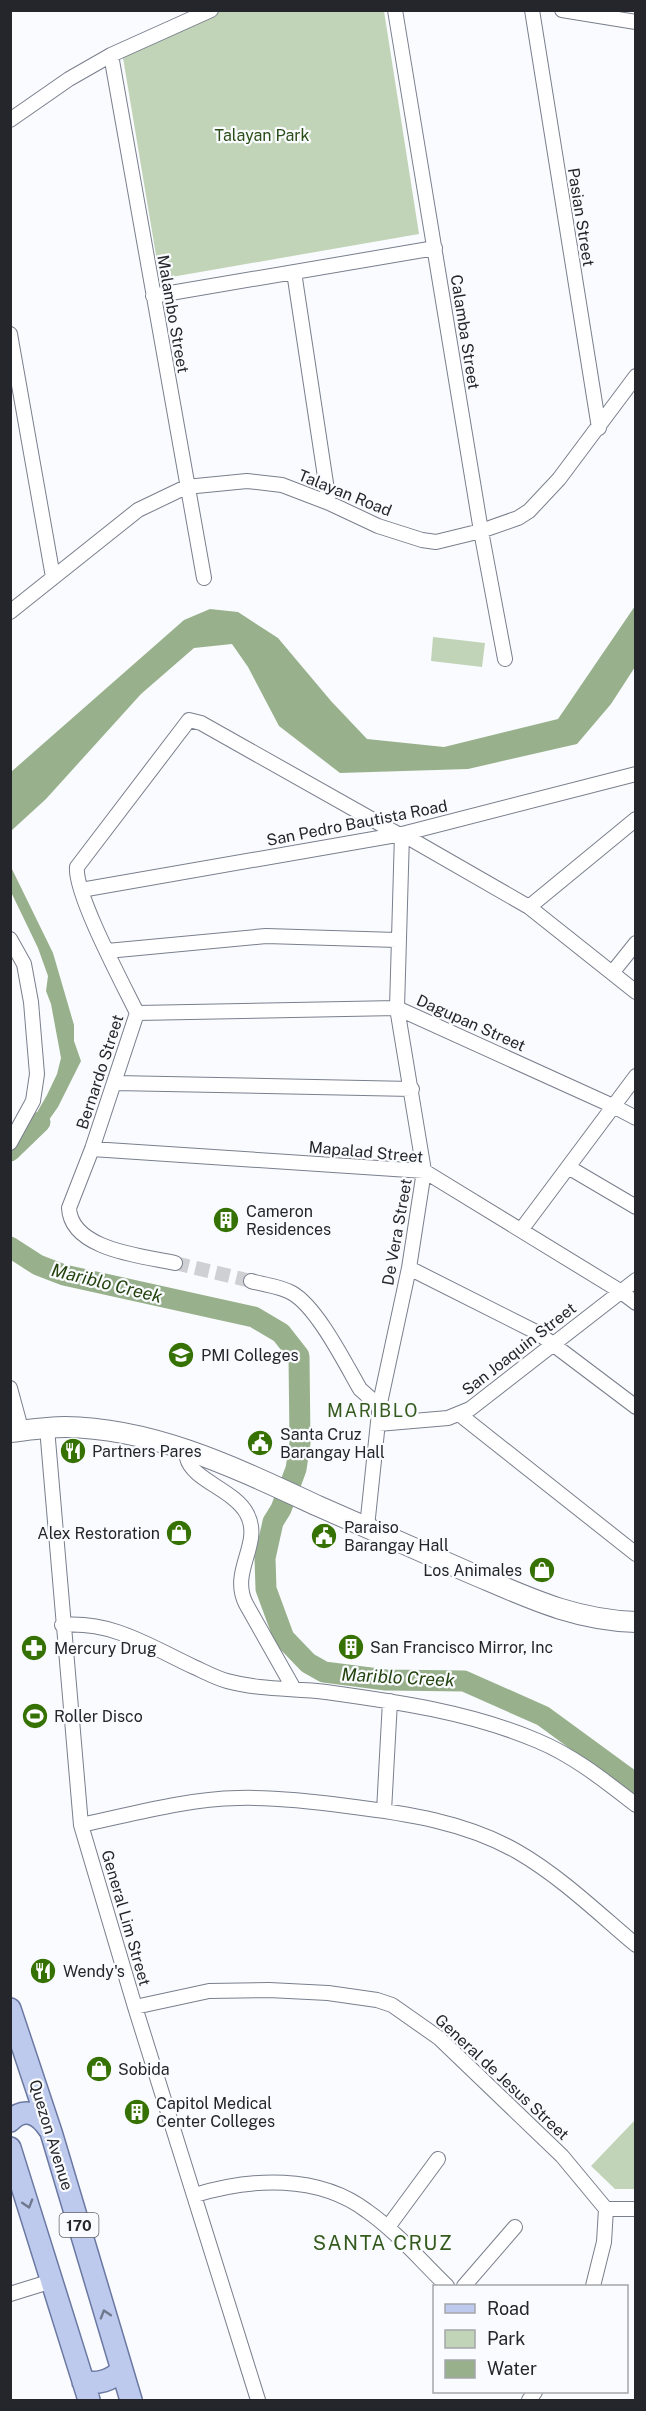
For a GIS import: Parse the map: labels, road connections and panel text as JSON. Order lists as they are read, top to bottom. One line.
{"streets":{"main road":["Quezon Avenue","170"],"street":["Pasian Street","Malambo Street","Calamba Street","Talayan Road","San Pedro Bautista Road","Dagupan Street","Bernardo Street","Mapalad Street","De Vera Street","San Joaquin Street","General Lim Street","General de Jesus Street"]},"crossings":[["Pasian Street","Talayan Road"],["Malambo Street","Talayan Road"],["Calamba Street","Talayan Road"],["San Pedro Bautista Road","Bernardo Street"],["San Pedro Bautista Road","De Vera Street"],["Dagupan Street","Bernardo Street"],["Dagupan Street","De Vera Street"],["Bernardo Street","Mapalad Street"],["Bernardo Street","De Vera Street"],["Mapalad Street","De Vera Street"],["Mapalad Street","San Joaquin Street"],["De Vera Street","San Joaquin Street"],["General Lim Street","General de Jesus Street"]],"districts":["MARIBLO","SANTA CRUZ"],"water":["Mariblo Creek"],"parks":["Talayan Park"],"places":{"building":["Cameron Residences","San Francisco Mirror, Inc","Capitol Medical Center Colleges"],"school or university":["PMI Colleges"],"public building":["Santa Cruz Barangay Hall","Paraiso Barangay Hall"],"restaurant":["Partners Pares","Wendy's"],"shop":["Alex Restoration","Los Animales","Sobida"],"pharmacy":["Mercury Drug"],"sports":["Roller Disco"]},"legend":["Road","Park","Water"]}
